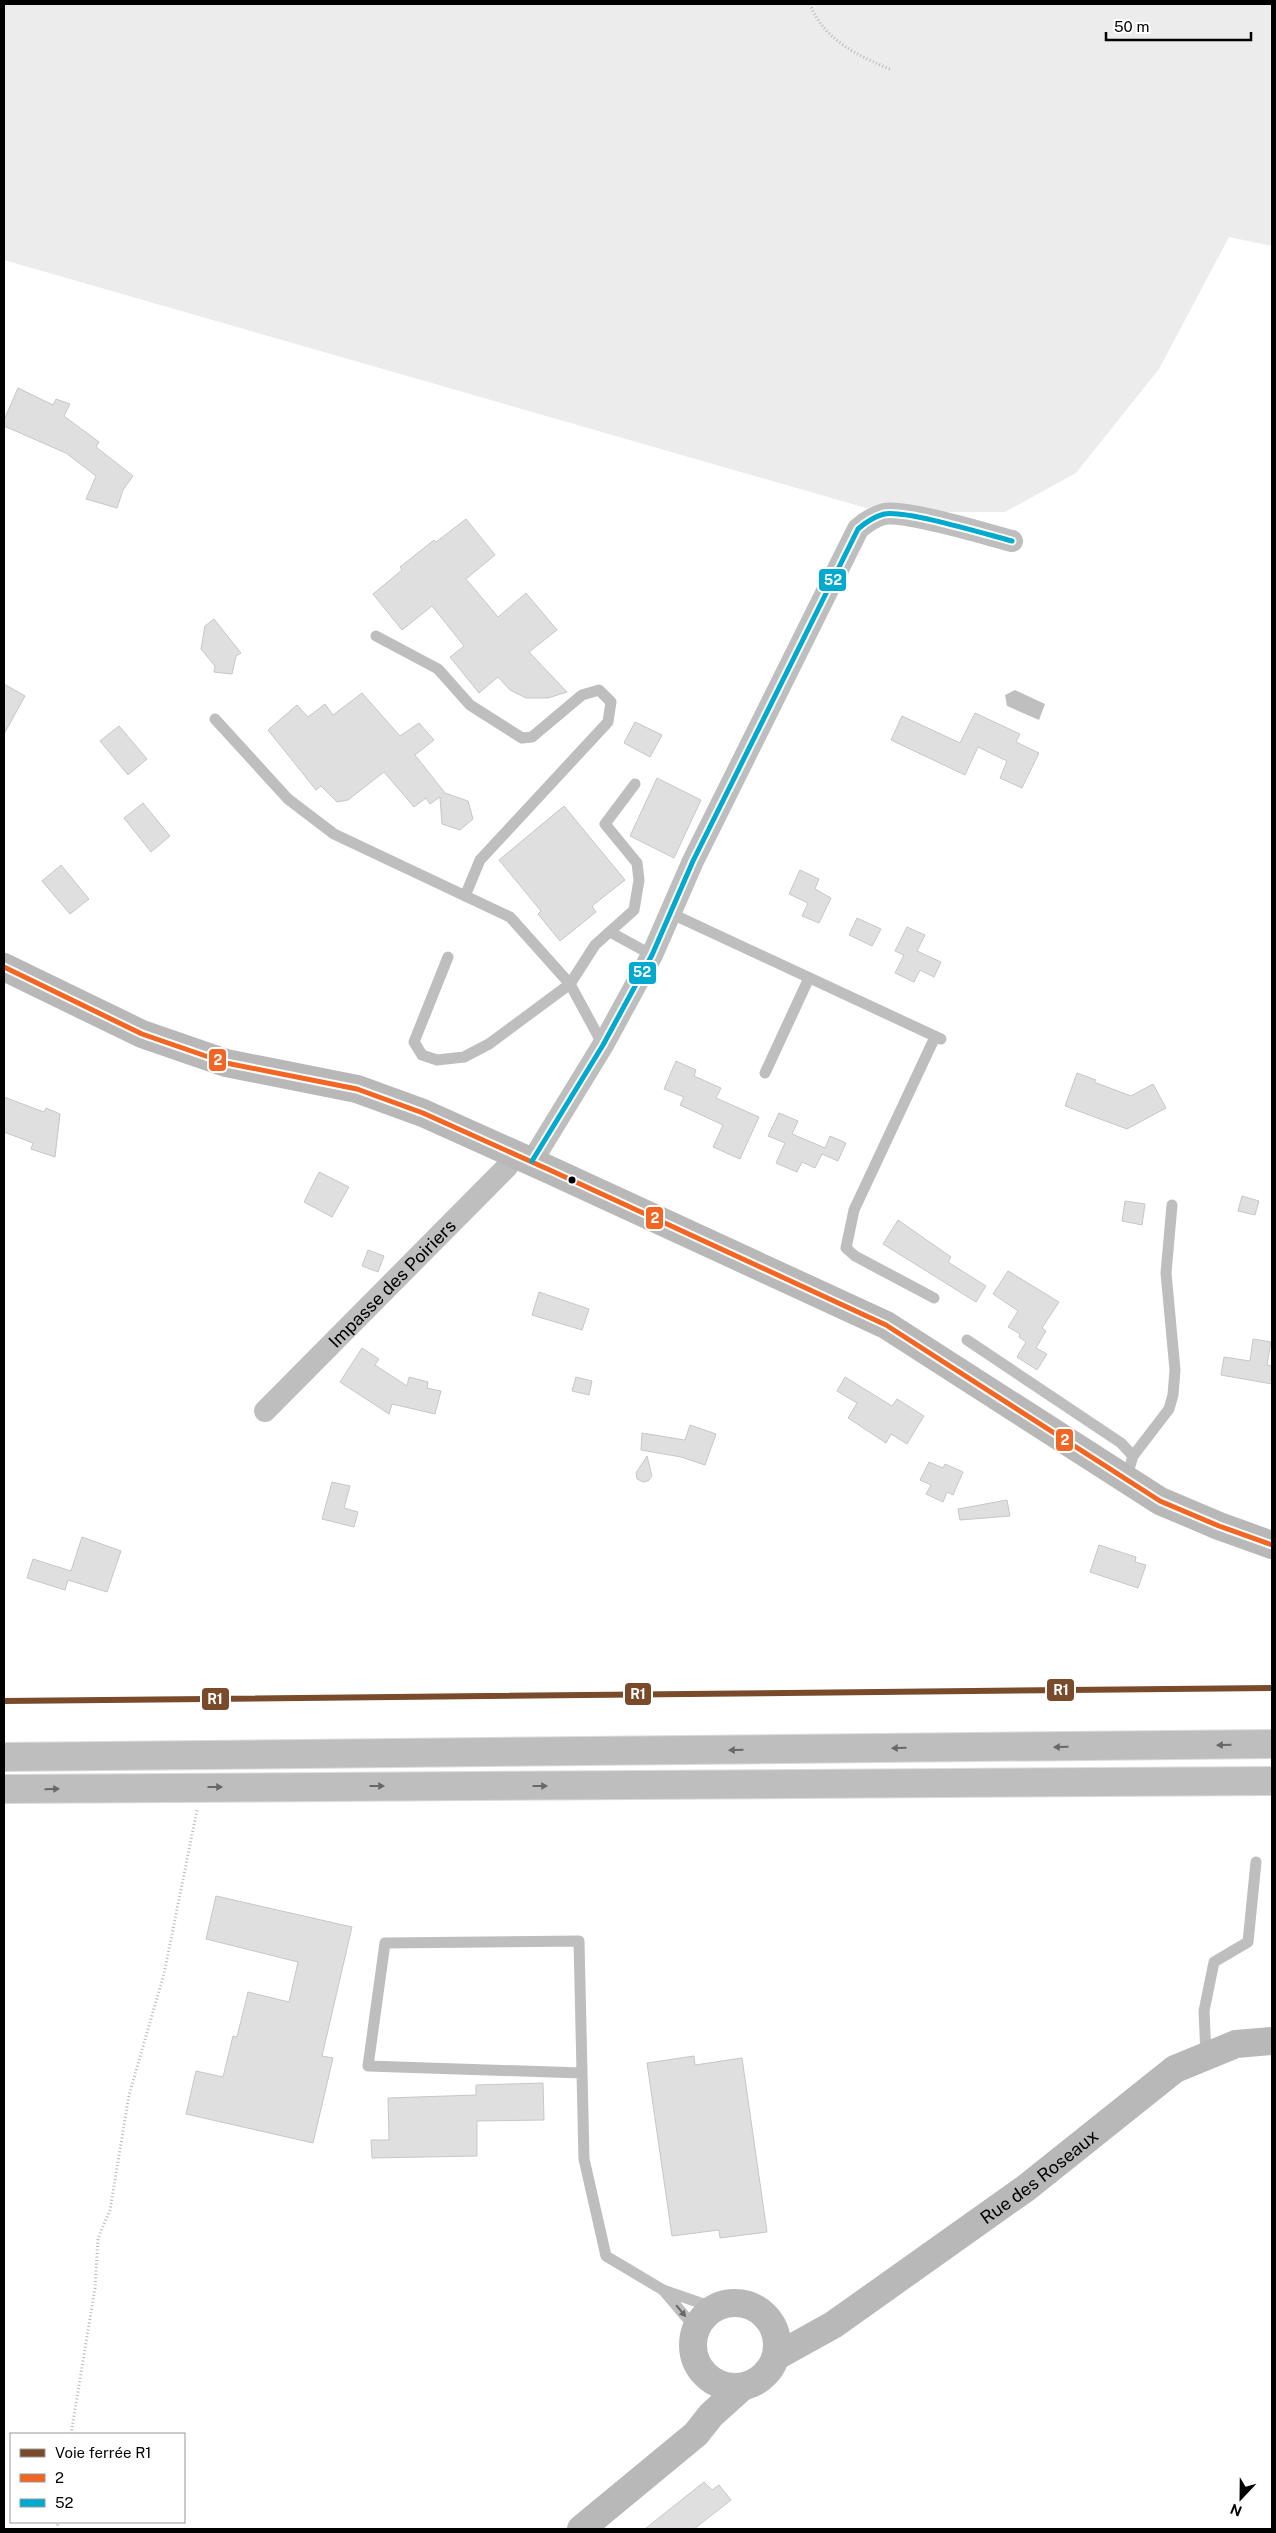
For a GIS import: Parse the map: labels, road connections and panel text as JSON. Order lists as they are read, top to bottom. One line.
{"streets":{"street":["Impasse des Poiriers","Rue des Roseaux"]},"lines":["transit line 52","transit line 2","rail line R1"],"legend":["Voie ferrée R1","2","52"],"scale_bar":"50 m","north":"bottom"}
